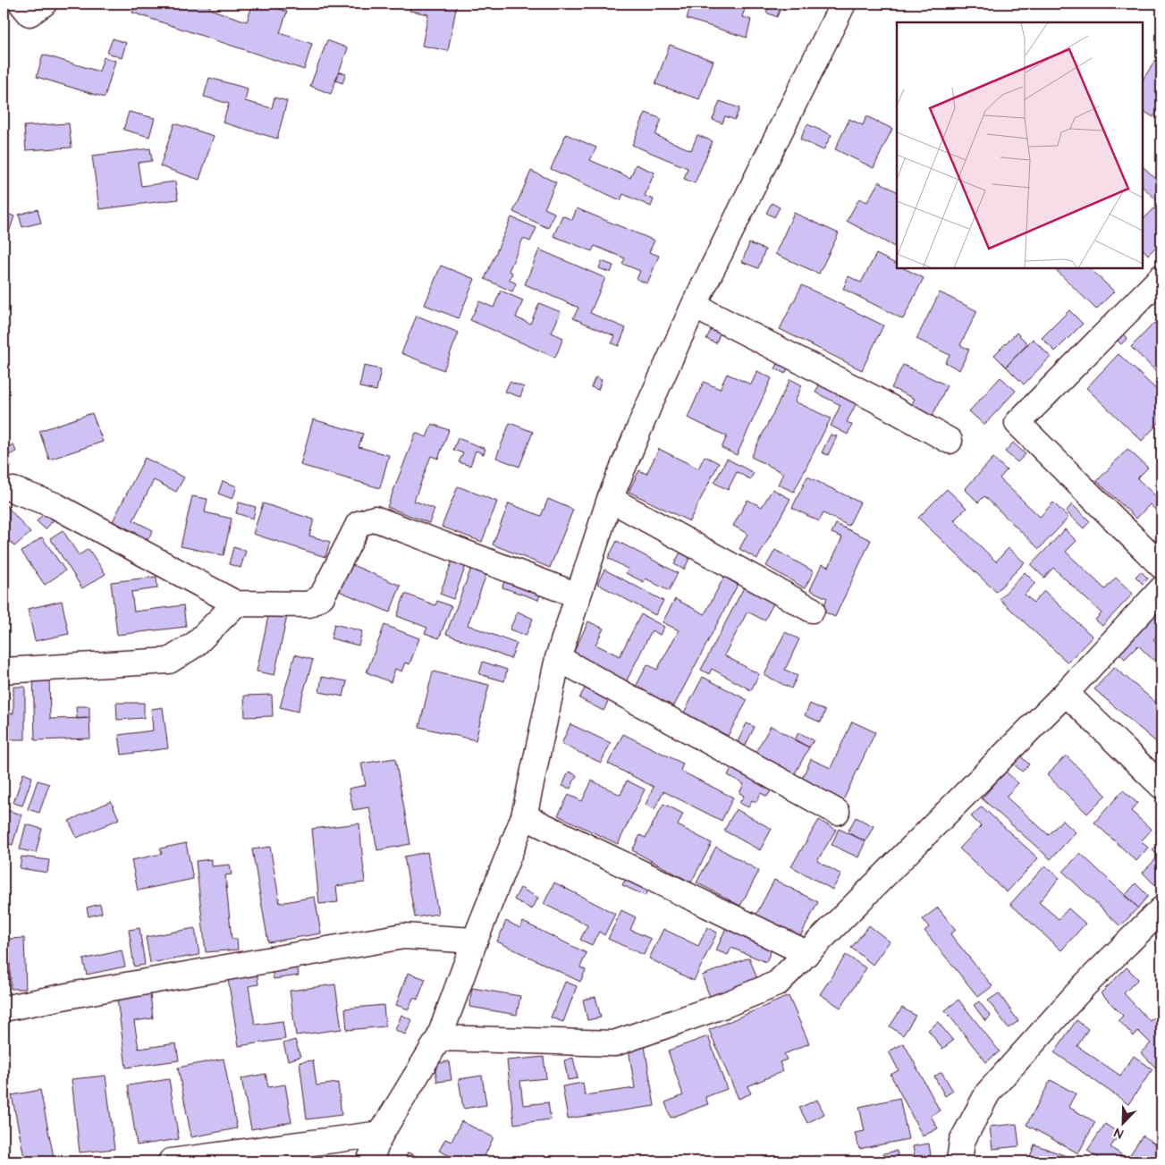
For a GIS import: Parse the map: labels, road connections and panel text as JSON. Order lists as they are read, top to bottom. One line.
{"north":"bottom left"}
